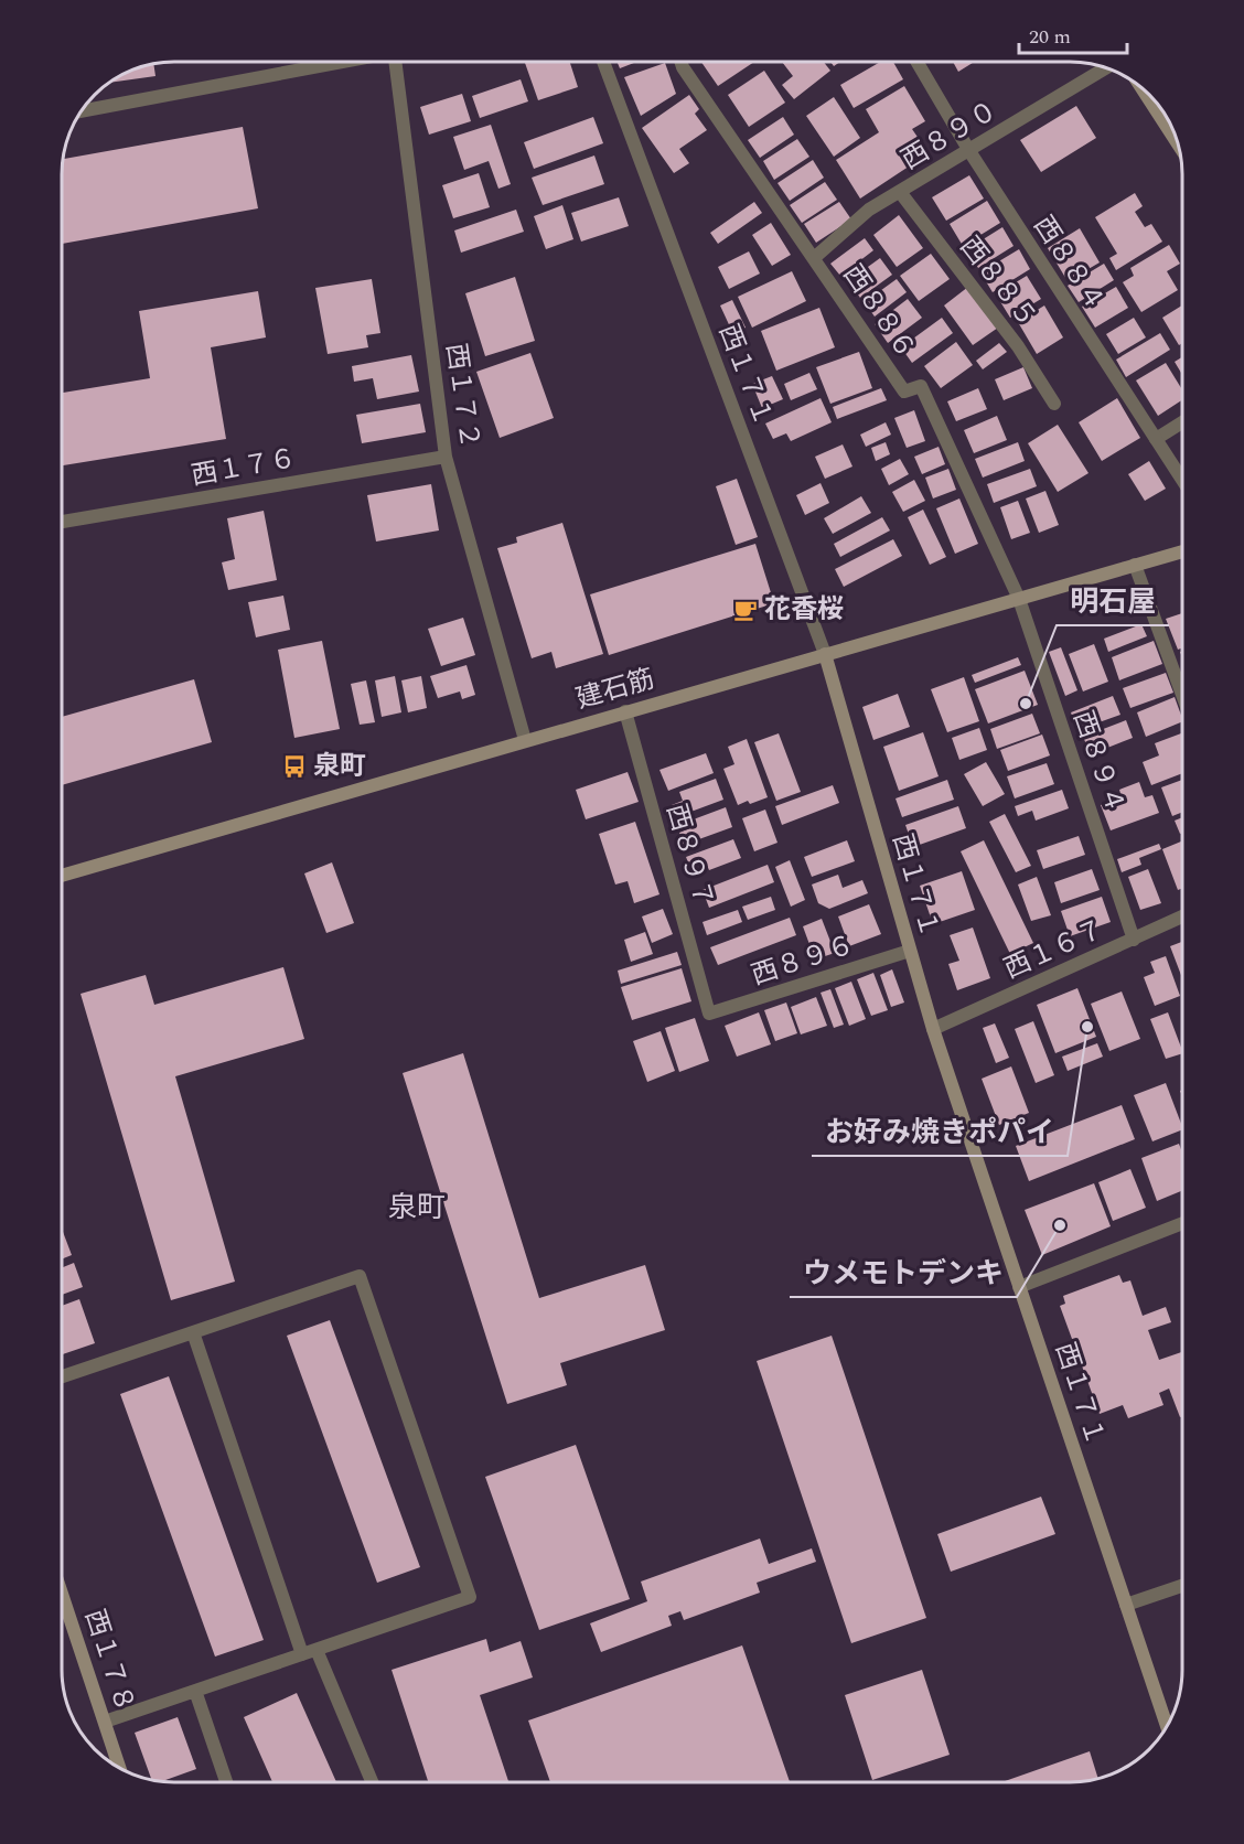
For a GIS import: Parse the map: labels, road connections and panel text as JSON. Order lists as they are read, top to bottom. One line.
{"streets":{"street":["西８９０","西８８４","西８８５","西８８６","西１７１","西１７２","西１７６","建石筋","西８９４","西８９７","西１６７","西８９６","西１７８"]},"crossings":[["西８９０","西８８４"],["西８９０","西８８５"],["西８９０","西８８６"],["西８８６","建石筋"],["西８８６","西８９４"],["西１７１","建石筋"],["西１７１","西１６７"],["西１７１","西８９６"],["西１７２","西１７６"],["西１７２","建石筋"],["建石筋","西８９４"],["建石筋","西８９７"],["西８９４","西１６７"],["西８９７","西８９６"]],"districts":["泉町"],"places":{"cafe":["花香桜"],"other":["明石屋","お好み焼きポパイ","ウメモトデンキ"],"bus stop":["泉町"]},"scale_bar":"20 m"}
